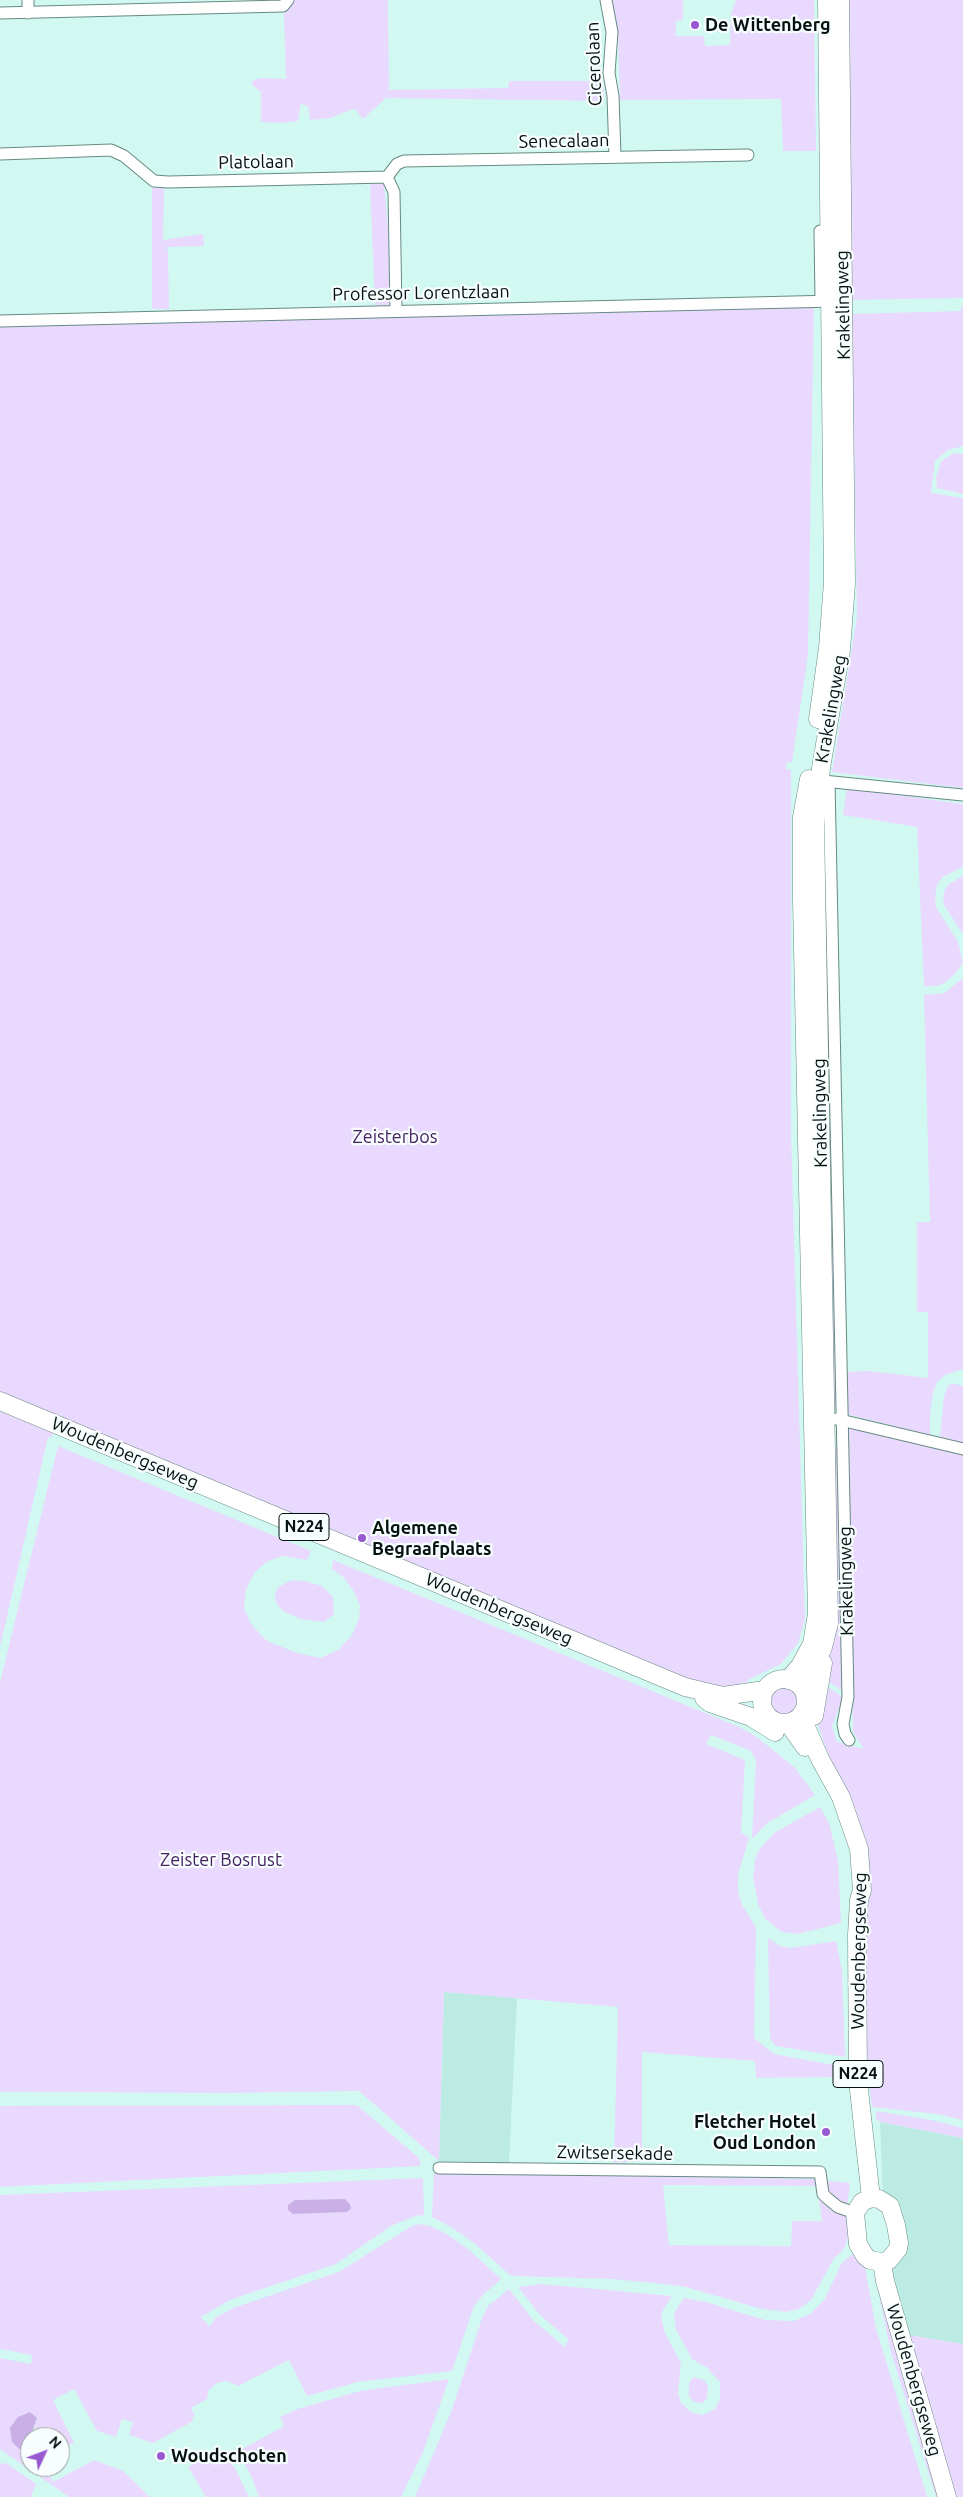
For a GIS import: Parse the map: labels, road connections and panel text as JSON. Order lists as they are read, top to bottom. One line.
{"streets":{"main road":["Krakelingweg","Woudenbergseweg","N224"],"street":["Cicerolaan","Senecalaan","Platolaan","Professor Lorentzlaan","Zwitsersekade"]},"crossings":[["Cicerolaan","Senecalaan"],["Senecalaan","Platolaan"],["Professor Lorentzlaan","Krakelingweg"],["Krakelingweg","Woudenbergseweg"],["Krakelingweg","N224"],["Woudenbergseweg","N224"],["Woudenbergseweg","Zwitsersekade"]],"parks":["Zeisterbos","Zeister Bosrust"],"places":["De Wittenberg","Algemene Begraafplaats","Fletcher Hotel Oud London","Woudschoten"],"north":"top right"}
